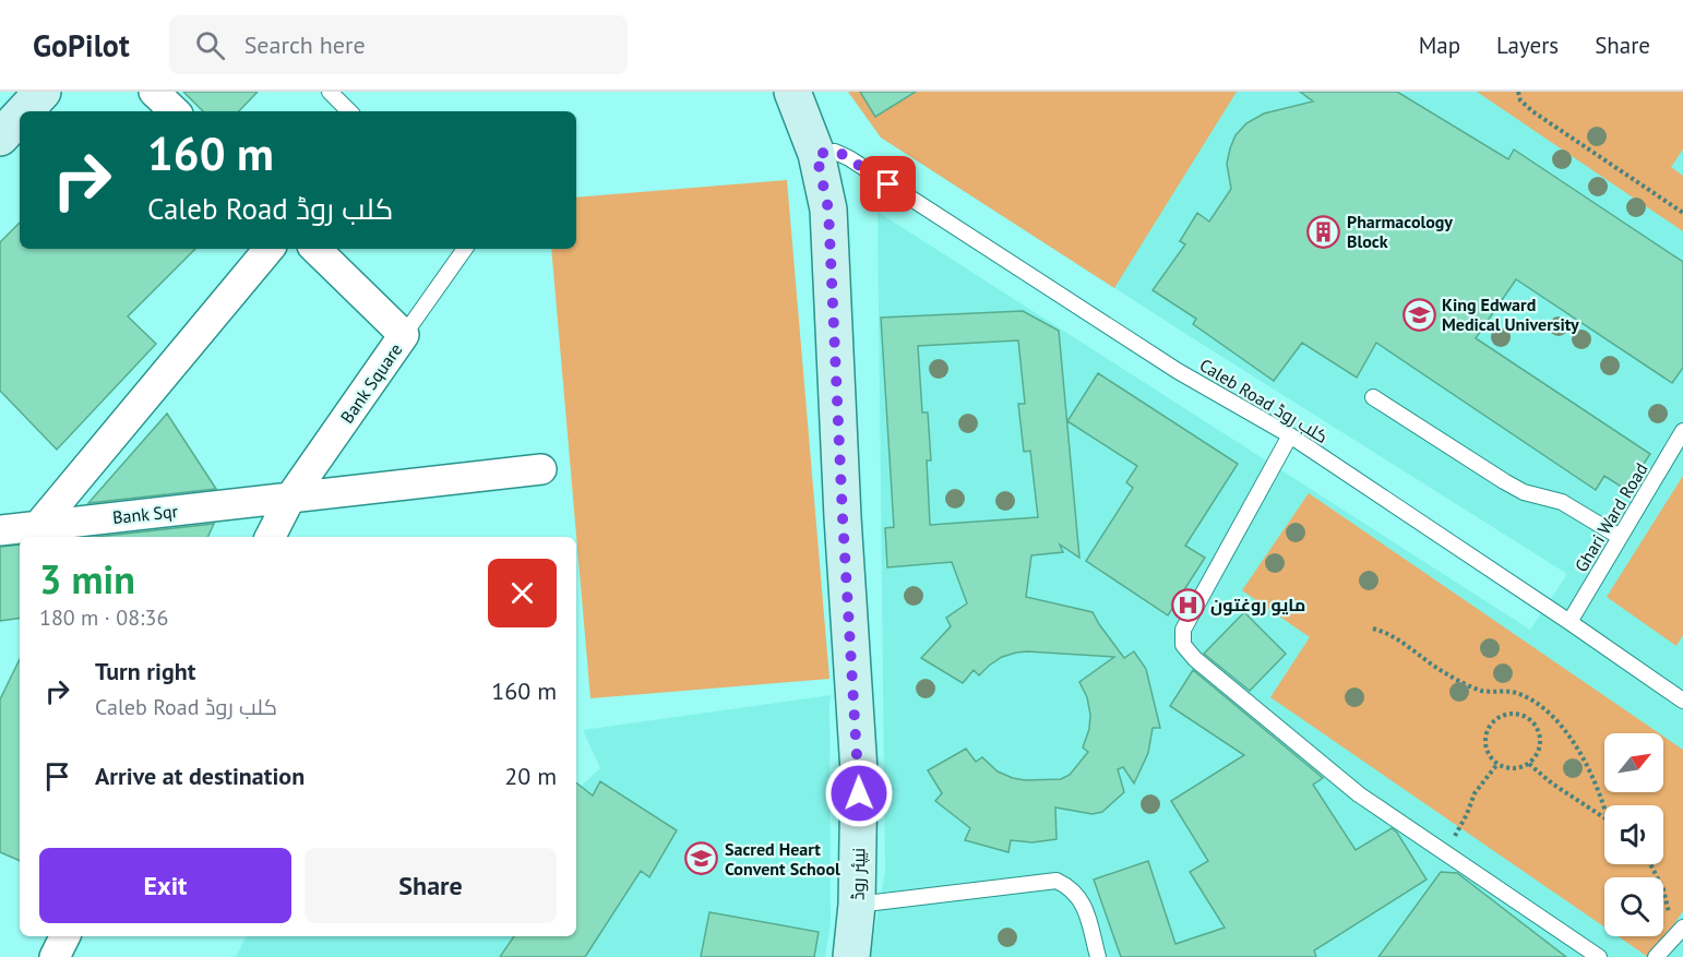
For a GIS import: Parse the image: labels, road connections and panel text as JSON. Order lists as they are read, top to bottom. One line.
{"streets":{"street":["Bank Square","Bank Sqr","نیپئر روڈ"],"lane":["Caleb Road کلب روڈ","Ghari Ward Road"]},"crossings":[["Bank Square","Bank Sqr"],["Caleb Road کلب روڈ","Ghari Ward Road"],["Caleb Road کلب روڈ","نیپئر روڈ"]],"places":{"building":["Pharmacology Block"],"school or university":["King Edward Medical University","Sacred Heart Convent School"],"hospital":["مایو روغتون"]},"north":"top right","page":{"header":"GoPilot","search":"Search here","nav":["Map","Layers","Share"],"turn":["160 m","Caleb Road کلب روڈ"],"heading":["3 min","180 m · 08:36"],"list":[{"name":"Turn right","note":"Caleb Road کلب روڈ","value":"160 m"},{"name":"Arrive at destination","value":"20 m"}],"buttons":["Exit","Share"]}}
